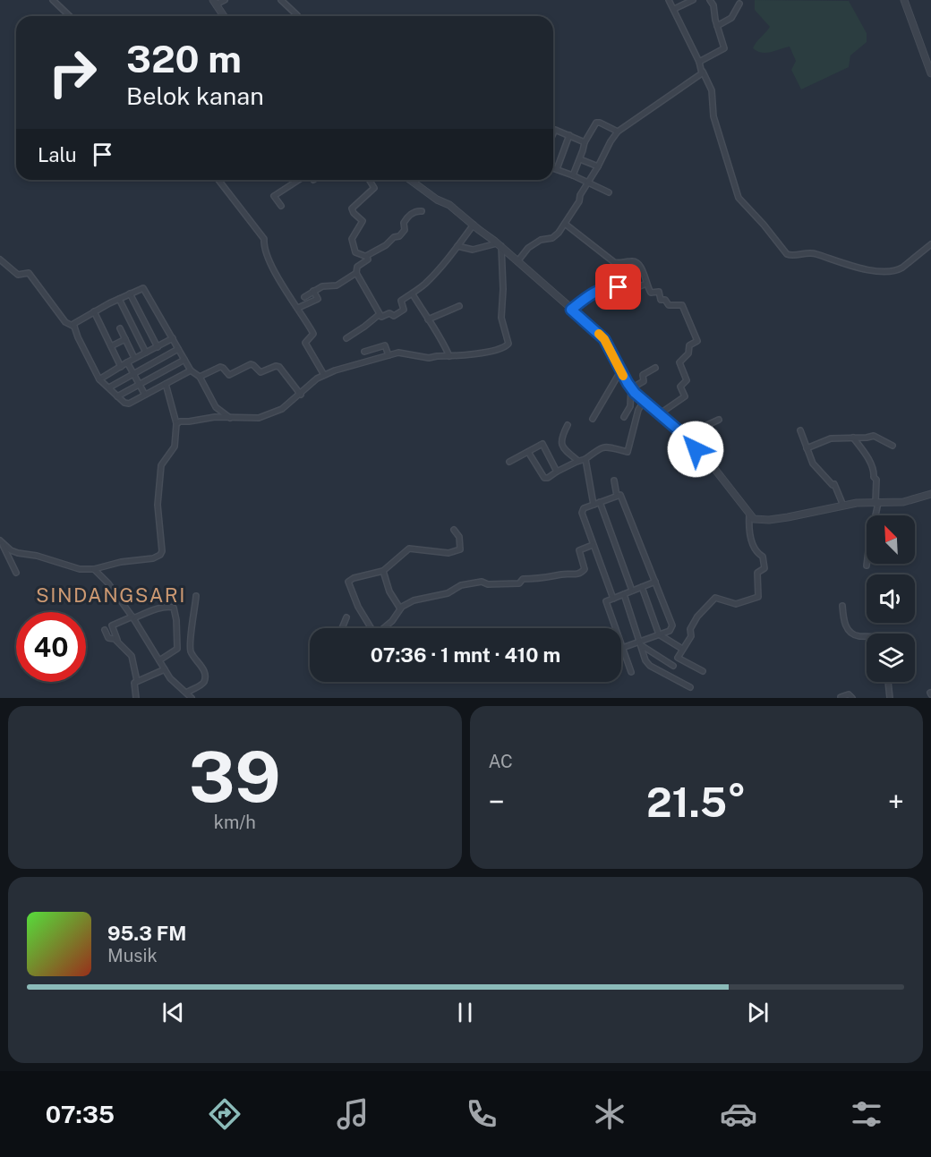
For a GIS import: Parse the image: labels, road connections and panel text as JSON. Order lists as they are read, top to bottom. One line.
{"districts":["SINDANGSARI"],"north":"top left","page":{"turn":["320 m","Belok kanan"],"then":"Lalu","limit":"40","trip":"07:36 · 1 mnt · 410 m","tile":[["39","km/h"],"AC"],"heat":["−","21.5°","+"],"song":["95.3 FM","Musik"],"tabs":"07:35"}}
